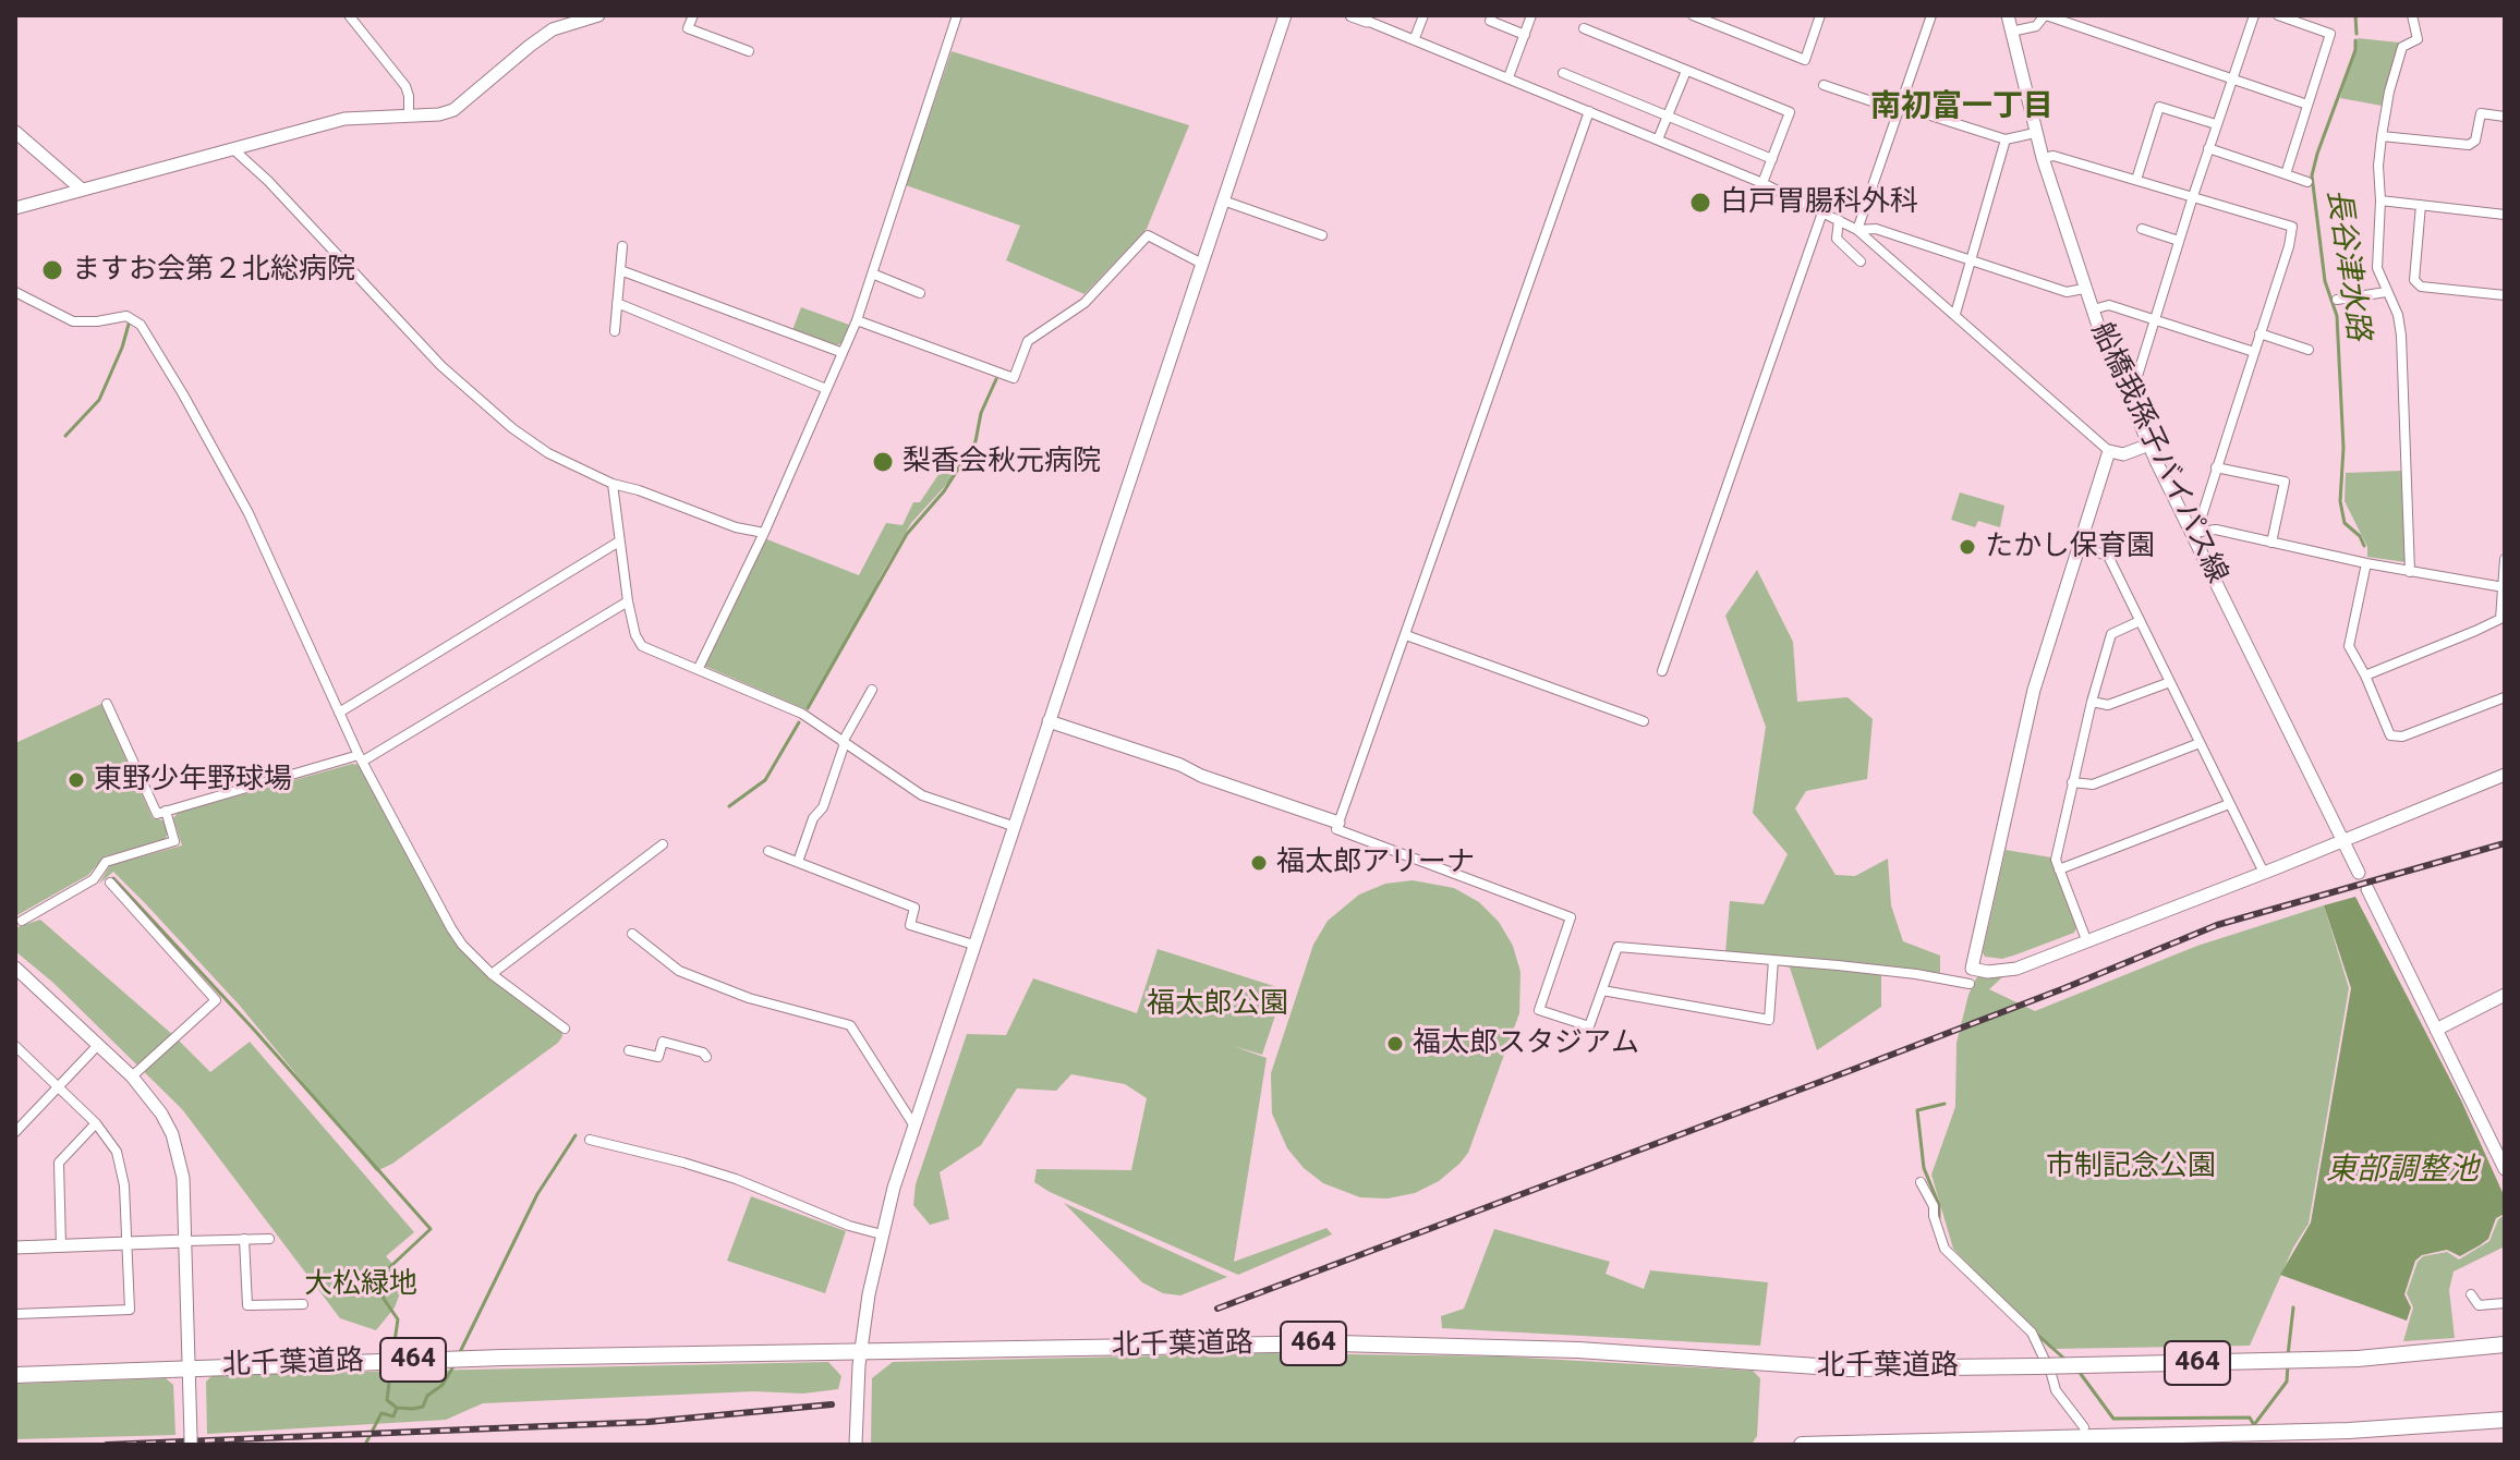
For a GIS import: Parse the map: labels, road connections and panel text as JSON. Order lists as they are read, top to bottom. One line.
{"streets":{"highway":["464","北千葉道路"],"street":["船橋我孫子バイパス線"]},"districts":["南初富一丁目"],"water":["長谷津水路","東部調整池"],"parks":["福太郎公園","市制記念公園","大松緑地"],"places":["白戸胃腸科外科","ますお会第２北総病院","梨香会秋元病院","たかし保育園","東野少年野球場","福太郎アリーナ","福太郎スタジアム"]}
